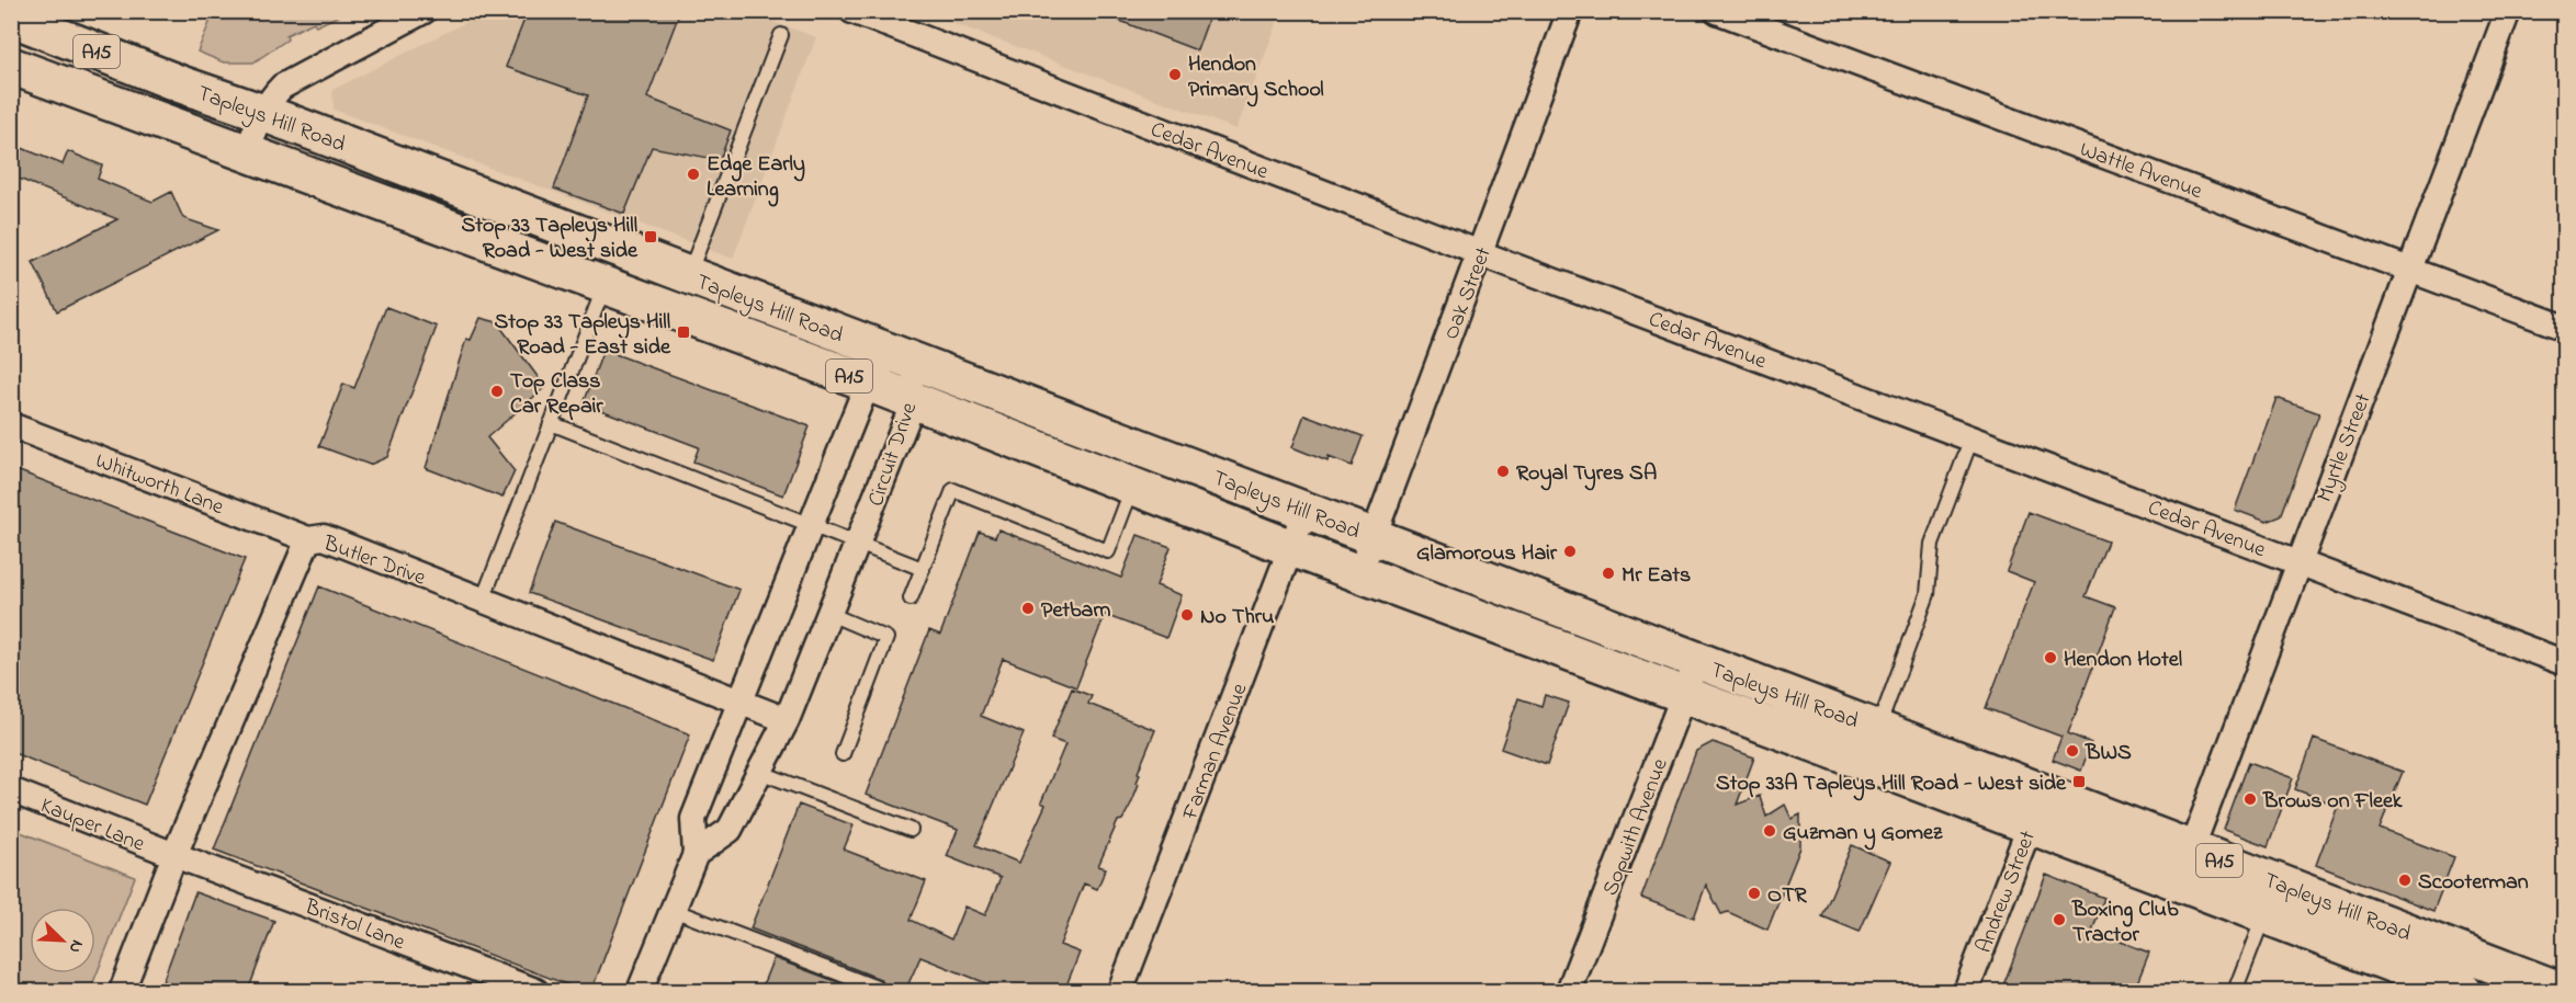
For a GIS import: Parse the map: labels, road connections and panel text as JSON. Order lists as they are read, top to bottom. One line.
{"streets":{"main road":["A15","Tapleys Hill Road"],"street":["Cedar Avenue","Wattle Avenue","Oak Street","Myrtle Street","Circuit Drive","Whitworth Lane","Butler Drive","Farman Avenue","Kauper Lane","Sopwith Avenue","Andrew Street","Bristol Lane"]},"crossings":[["Tapleys Hill Road","Oak Street"],["Tapleys Hill Road","Myrtle Street"],["Tapleys Hill Road","Circuit Drive"],["Tapleys Hill Road","Farman Avenue"],["Tapleys Hill Road","Sopwith Avenue"],["Tapleys Hill Road","Andrew Street"],["Cedar Avenue","Oak Street"],["Cedar Avenue","Myrtle Street"],["Wattle Avenue","Myrtle Street"],["Circuit Drive","Butler Drive"],["Whitworth Lane","Butler Drive"],["Butler Drive","Kauper Lane"],["Butler Drive","Bristol Lane"],["Kauper Lane","Bristol Lane"]],"places":{"other":["Hendon Primary School","Edge Early Learning","Top Class Car Repair","Royal Tyres SA","Glamorous Hair","Mr Eats","Petbarn","No Thru","Hendon Hotel","BWS","Brows on Fleek","Guzman y Gomez","Scooterman","OTR","Boxing Club Tractor"],"transit":["Stop 33 Tapleys Hill Road - West side","Stop 33 Tapleys Hill Road - East side","Stop 33A Tapleys Hill Road - West side"]},"north":"bottom right"}
